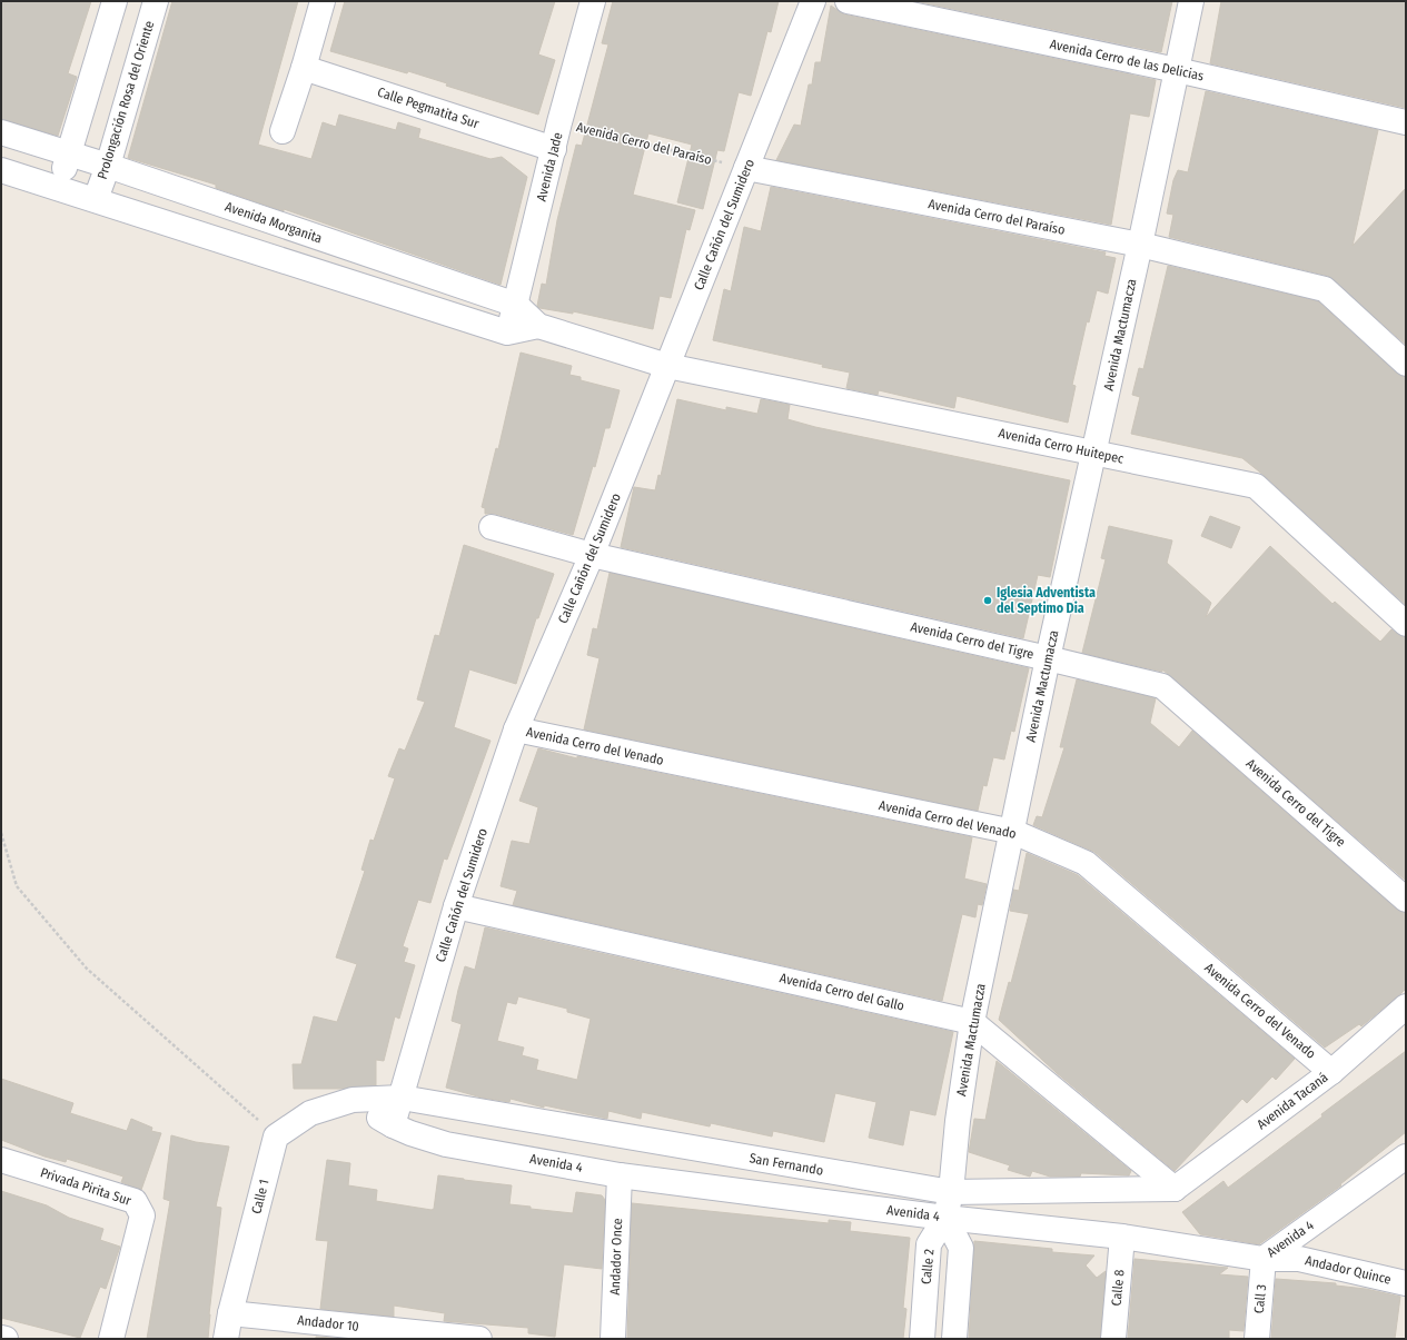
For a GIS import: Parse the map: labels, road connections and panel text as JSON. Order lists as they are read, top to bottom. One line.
{"streets":{"street":["Avenida Cerro de las Delicias","Prolongación Rosa del Oriente","Calle Pegmatita Sur","Avenida Cerro del Paraíso","Avenida Jade","Avenida Morganita","Calle Cañón del Sumidero","Avenida Mactumacza","Avenida Cerro Huitepec","Avenida Cerro del Tigre","Avenida Cerro del Venado","Avenida Cerro del Gallo","Avenida Tacaná","Avenida 4","San Fernando","Privada Pirita Sur","Calle 1","Andador Once","Calle 2","Andador Quince","Calle 8","Call 3","Andador 10"]},"crossings":[["Avenida Cerro de las Delicias","Avenida Mactumacza"],["Prolongación Rosa del Oriente","Avenida Morganita"],["Calle Pegmatita Sur","Avenida Jade"],["Avenida Cerro del Paraíso","Avenida Jade"],["Avenida Cerro del Paraíso","Calle Cañón del Sumidero"],["Avenida Cerro del Paraíso","Avenida Mactumacza"],["Avenida Jade","Avenida Morganita"],["Avenida Morganita","Calle Cañón del Sumidero"],["Avenida Morganita","Avenida Cerro Huitepec"],["Calle Cañón del Sumidero","Avenida Cerro Huitepec"],["Calle Cañón del Sumidero","Avenida Cerro del Tigre"],["Calle Cañón del Sumidero","Avenida Cerro del Venado"],["Calle Cañón del Sumidero","Avenida Cerro del Gallo"],["Calle Cañón del Sumidero","Avenida 4"],["Calle Cañón del Sumidero","San Fernando"],["Avenida Mactumacza","Avenida Cerro Huitepec"],["Avenida Mactumacza","Avenida Cerro del Tigre"],["Avenida Mactumacza","Avenida Cerro del Venado"],["Avenida Mactumacza","Avenida Cerro del Gallo"],["Avenida Mactumacza","Avenida 4"],["Avenida Mactumacza","San Fernando"],["Avenida Mactumacza","Calle 2"],["Avenida Cerro del Venado","Avenida Tacaná"],["Avenida Cerro del Gallo","Avenida Tacaná"],["Avenida Cerro del Gallo","San Fernando"],["Avenida Tacaná","San Fernando"],["Avenida 4","Andador Once"],["Avenida 4","Calle 2"],["Avenida 4","Andador Quince"],["Avenida 4","Calle 8"],["Avenida 4","Call 3"],["Calle 1","Andador 10"],["Andador Quince","Call 3"]],"places":["Iglesia Adventista del Septimo Dia"]}
